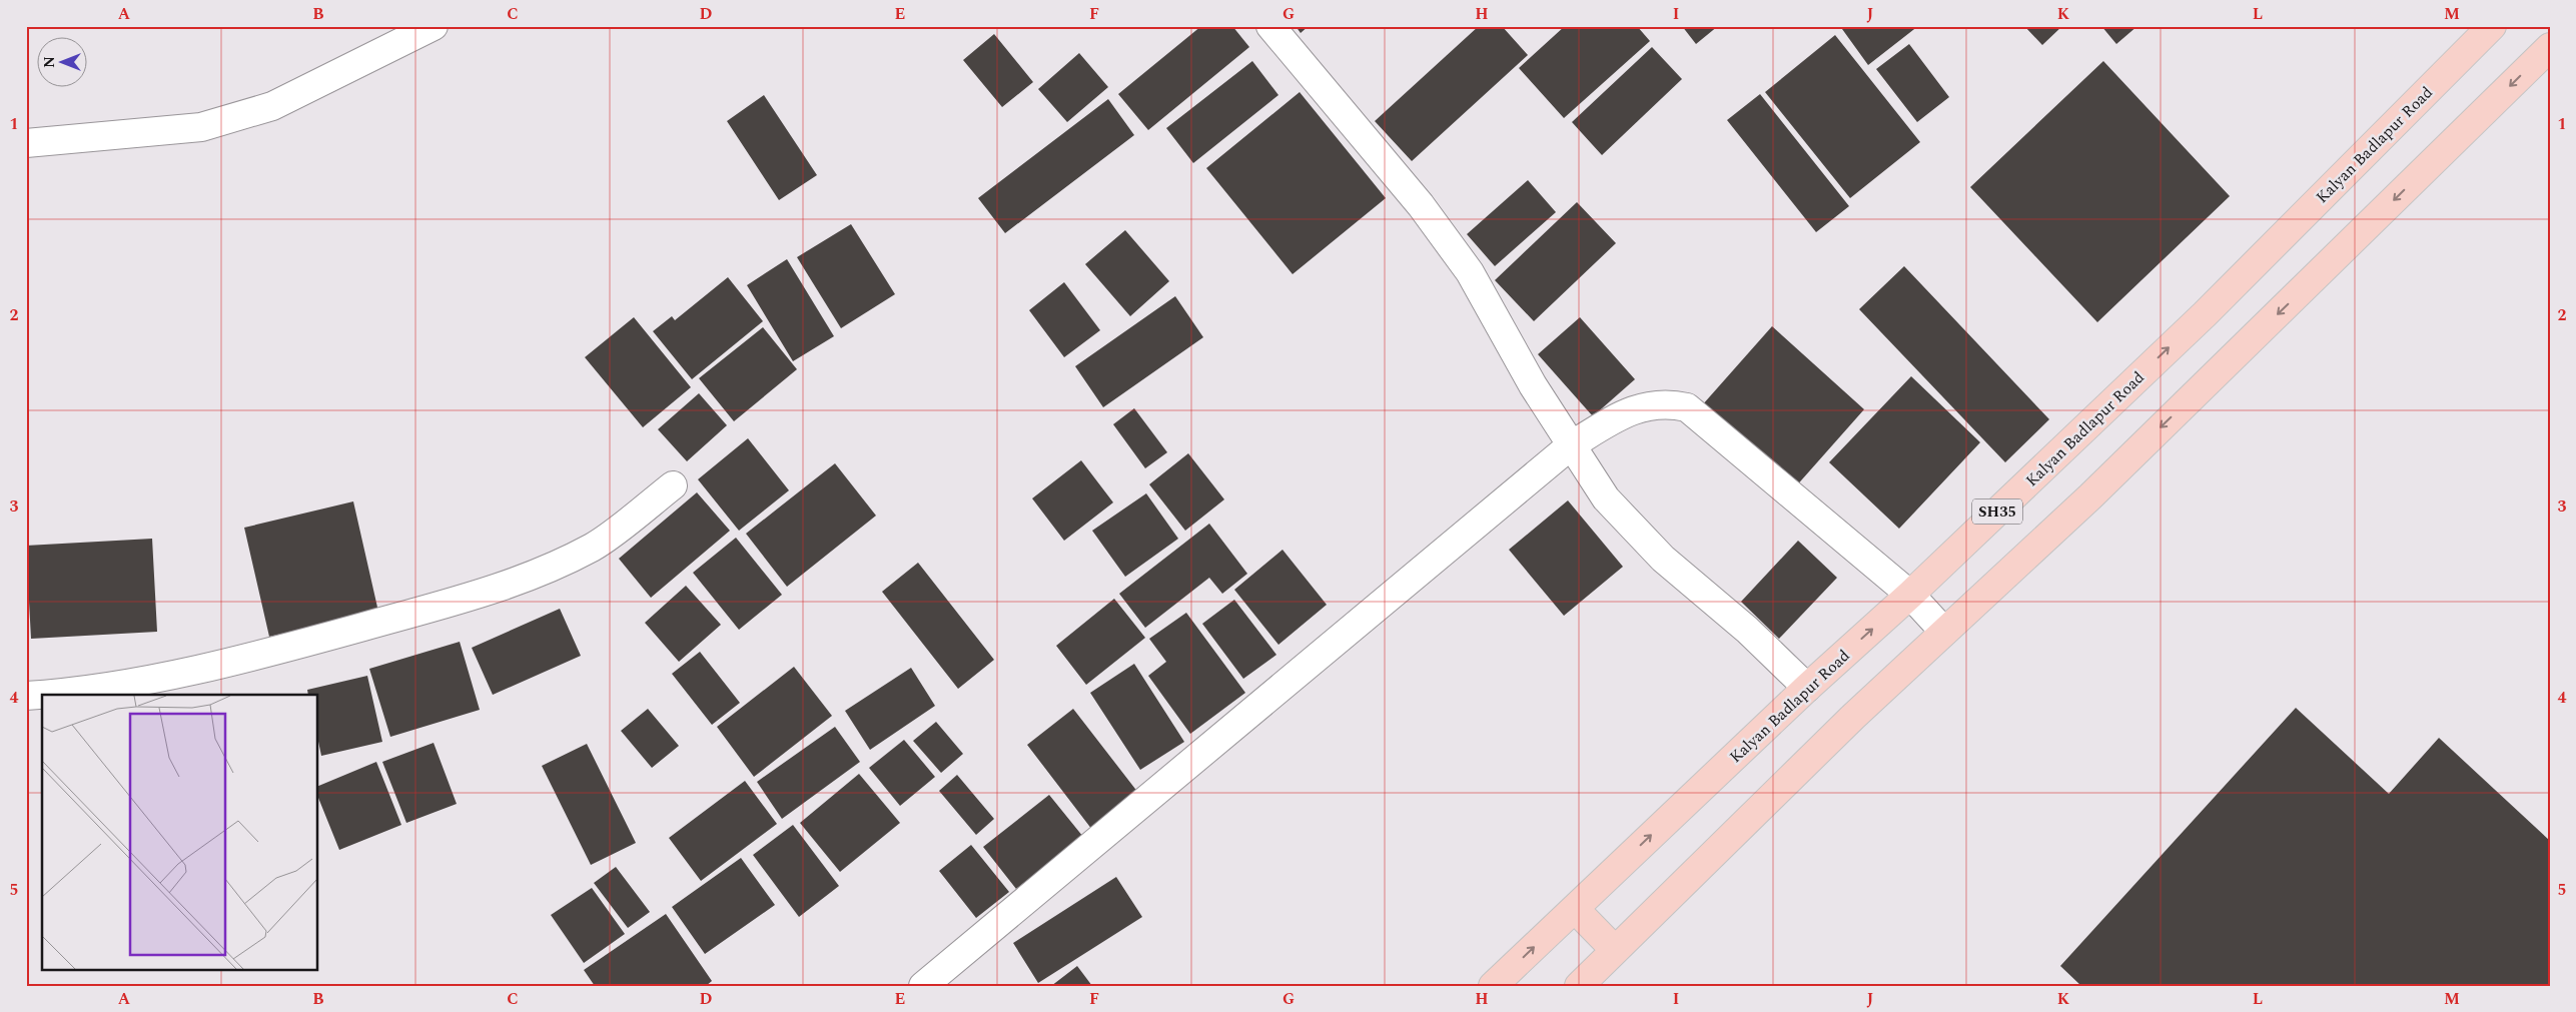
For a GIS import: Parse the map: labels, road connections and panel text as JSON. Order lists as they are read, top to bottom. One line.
{"streets":{"main road":["Kalyan Badlapur Road","SH35"]},"north":"left","grid":{"columns":["A","B","C","D","E","F","G","H","I","J","K","L","M"],"rows":["1","2","3","4","5"]}}
